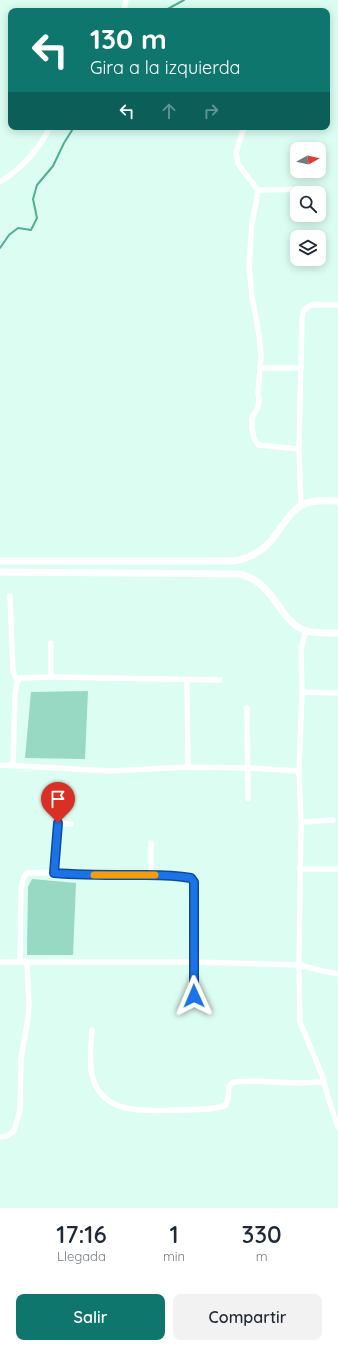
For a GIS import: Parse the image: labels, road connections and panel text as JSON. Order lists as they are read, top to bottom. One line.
{"north":"right","page":{"turn":["130 m","Gira a la izquierda"],"eta":["17:16","Llegada","1","min","330","m"],"buttons":["Salir","Compartir"]}}
